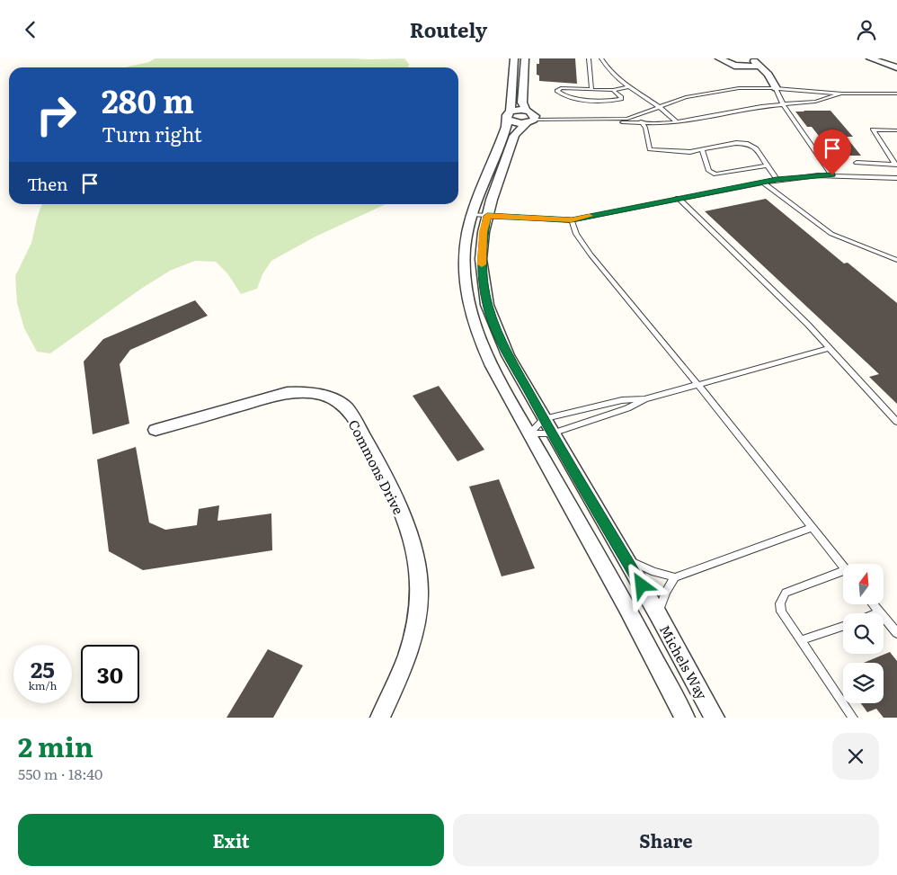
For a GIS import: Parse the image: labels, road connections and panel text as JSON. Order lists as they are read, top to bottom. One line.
{"streets":{"street":["Commons Drive","Michels Way"]},"north":"top","page":{"header":"Routely","turn":["280 m","Turn right"],"then":"Then","speed":"25 km/h","limit":"30","heading":["2 min","550 m · 18:40"],"buttons":["Exit","Share"]}}
